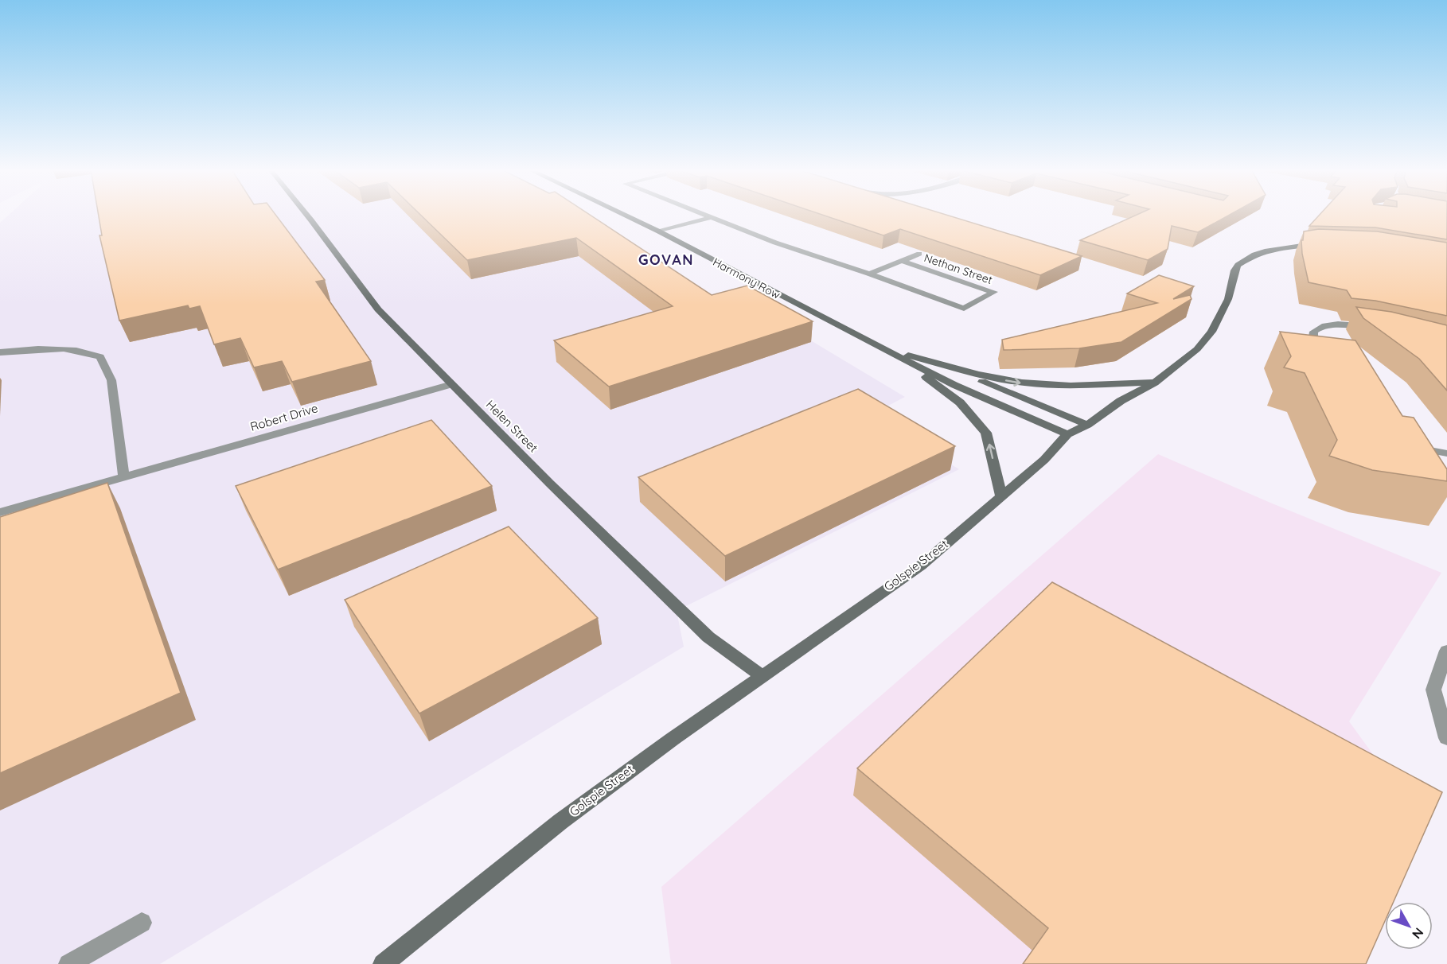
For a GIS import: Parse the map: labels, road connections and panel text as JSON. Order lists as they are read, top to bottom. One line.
{"streets":{"street":["Nethan Street","Harmony Row","Robert Drive","Helen Street","Golspie Street"]},"crossings":[["Harmony Row","Golspie Street"],["Robert Drive","Helen Street"],["Helen Street","Golspie Street"]],"districts":["GOVAN"],"north":"bottom right"}
